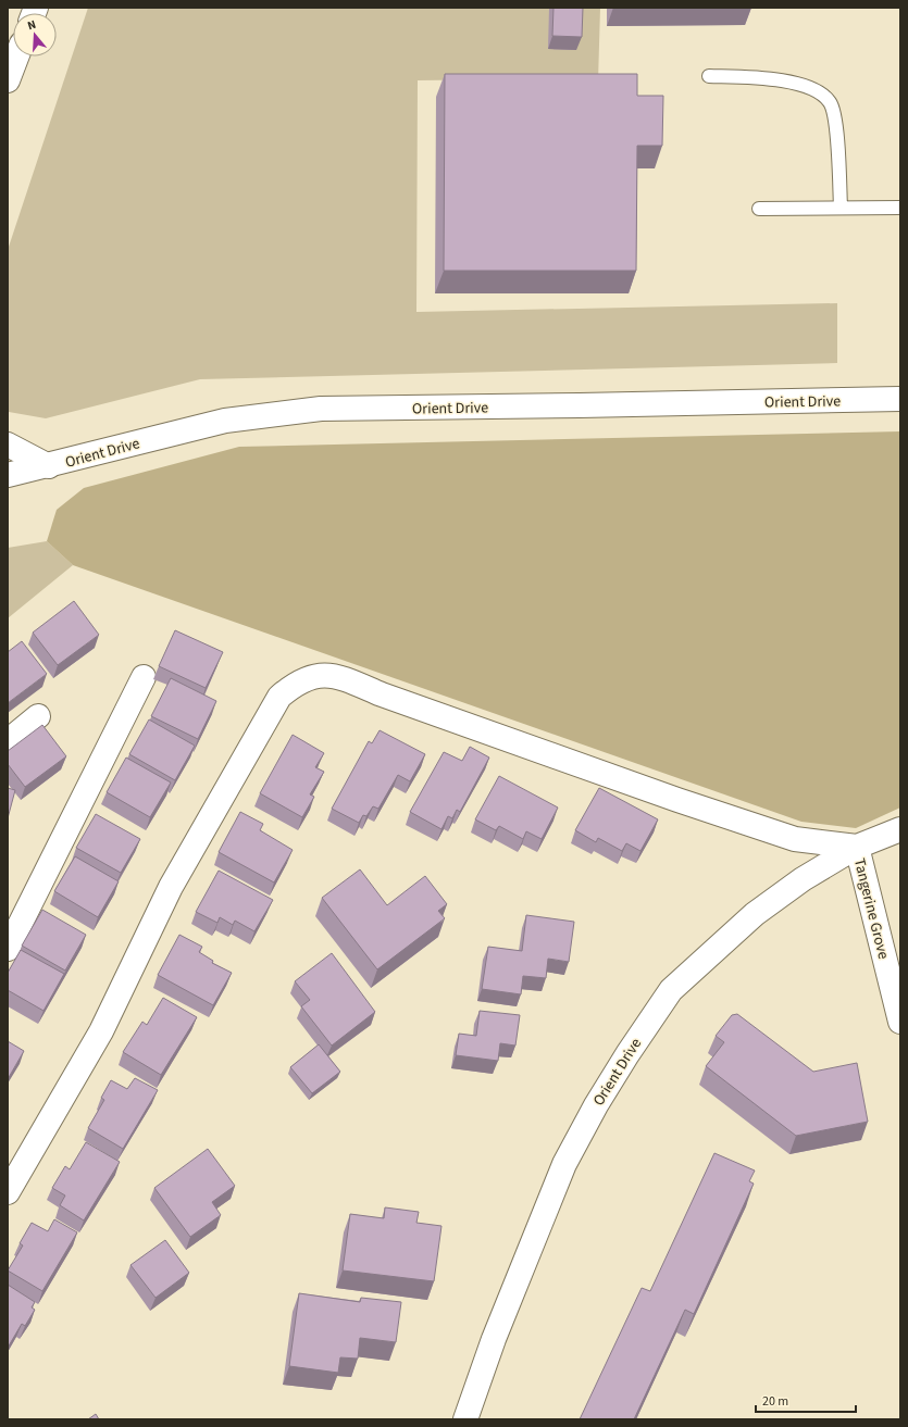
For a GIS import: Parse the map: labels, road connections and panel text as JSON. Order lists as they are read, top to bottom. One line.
{"streets":{"street":["Orient Drive","Tangerine Grove"]},"crossings":[["Orient Drive","Tangerine Grove"]],"scale_bar":"20 m","north":"top"}
